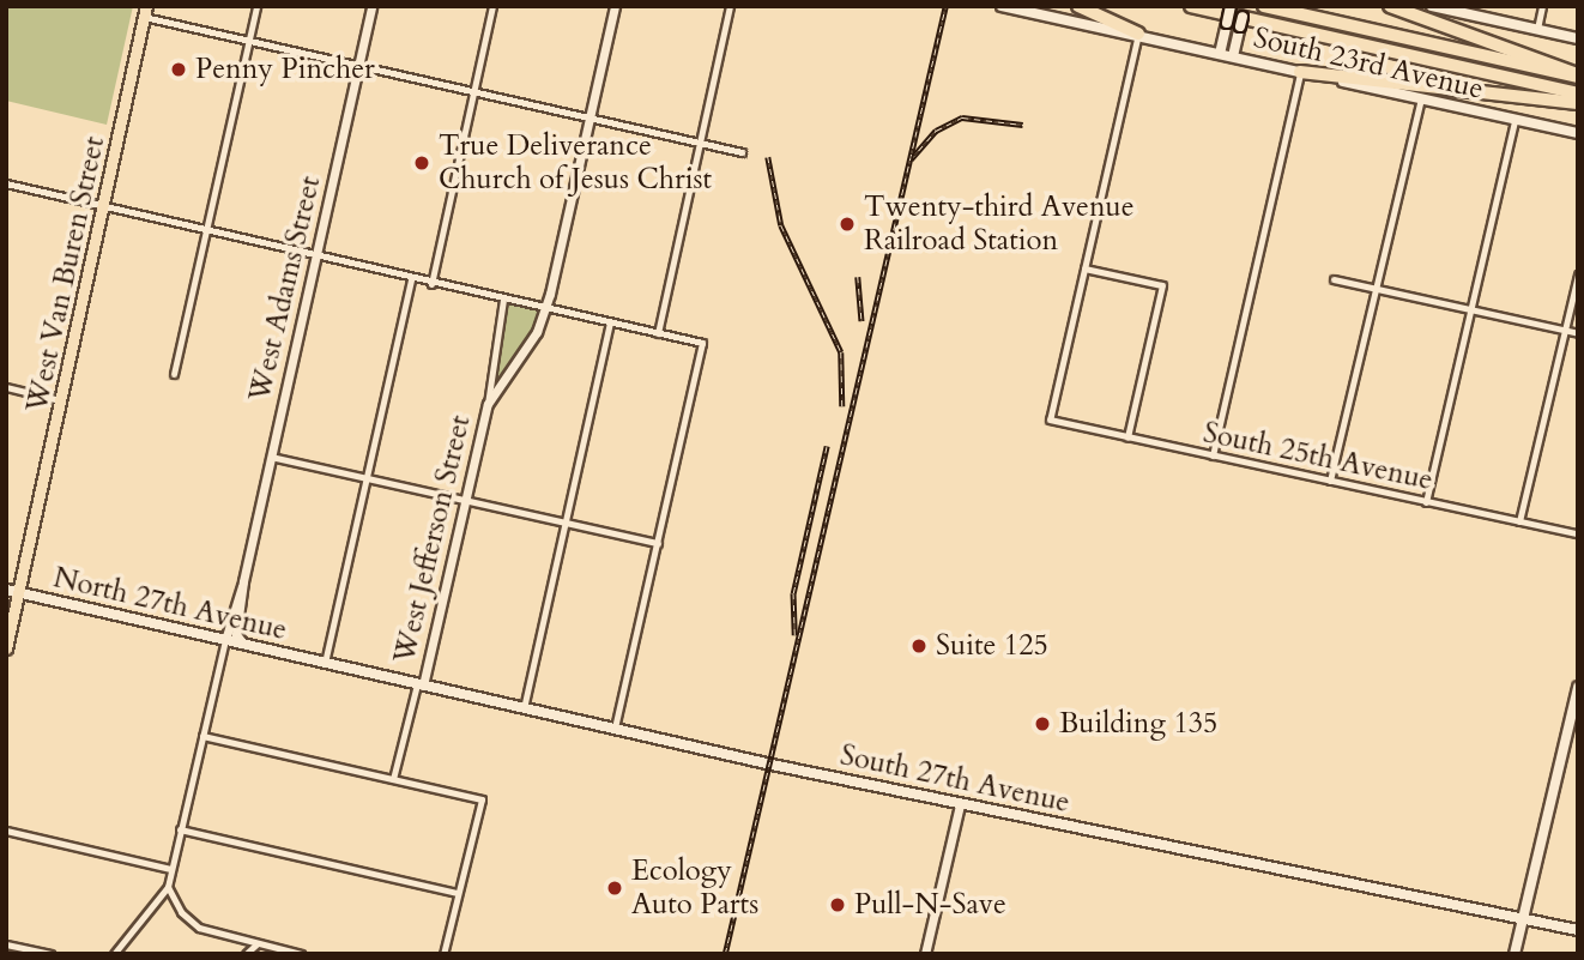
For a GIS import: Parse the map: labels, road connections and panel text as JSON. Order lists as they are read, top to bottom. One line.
{"streets":{"main road":["South 23rd Avenue","West Van Buren Street","North 27th Avenue","South 27th Avenue"],"street":["West Adams Street","South 25th Avenue","West Jefferson Street"]},"crossings":[["West Van Buren Street","North 27th Avenue"],["West Adams Street","North 27th Avenue"],["West Jefferson Street","South 27th Avenue"],["North 27th Avenue","South 27th Avenue"]],"places":["Penny Pincher","True Deliverance Church of Jesus Christ","Twenty-third Avenue Railroad Station","Suite 125","Building 135","Ecology Auto Parts","Pull-N-Save"]}
